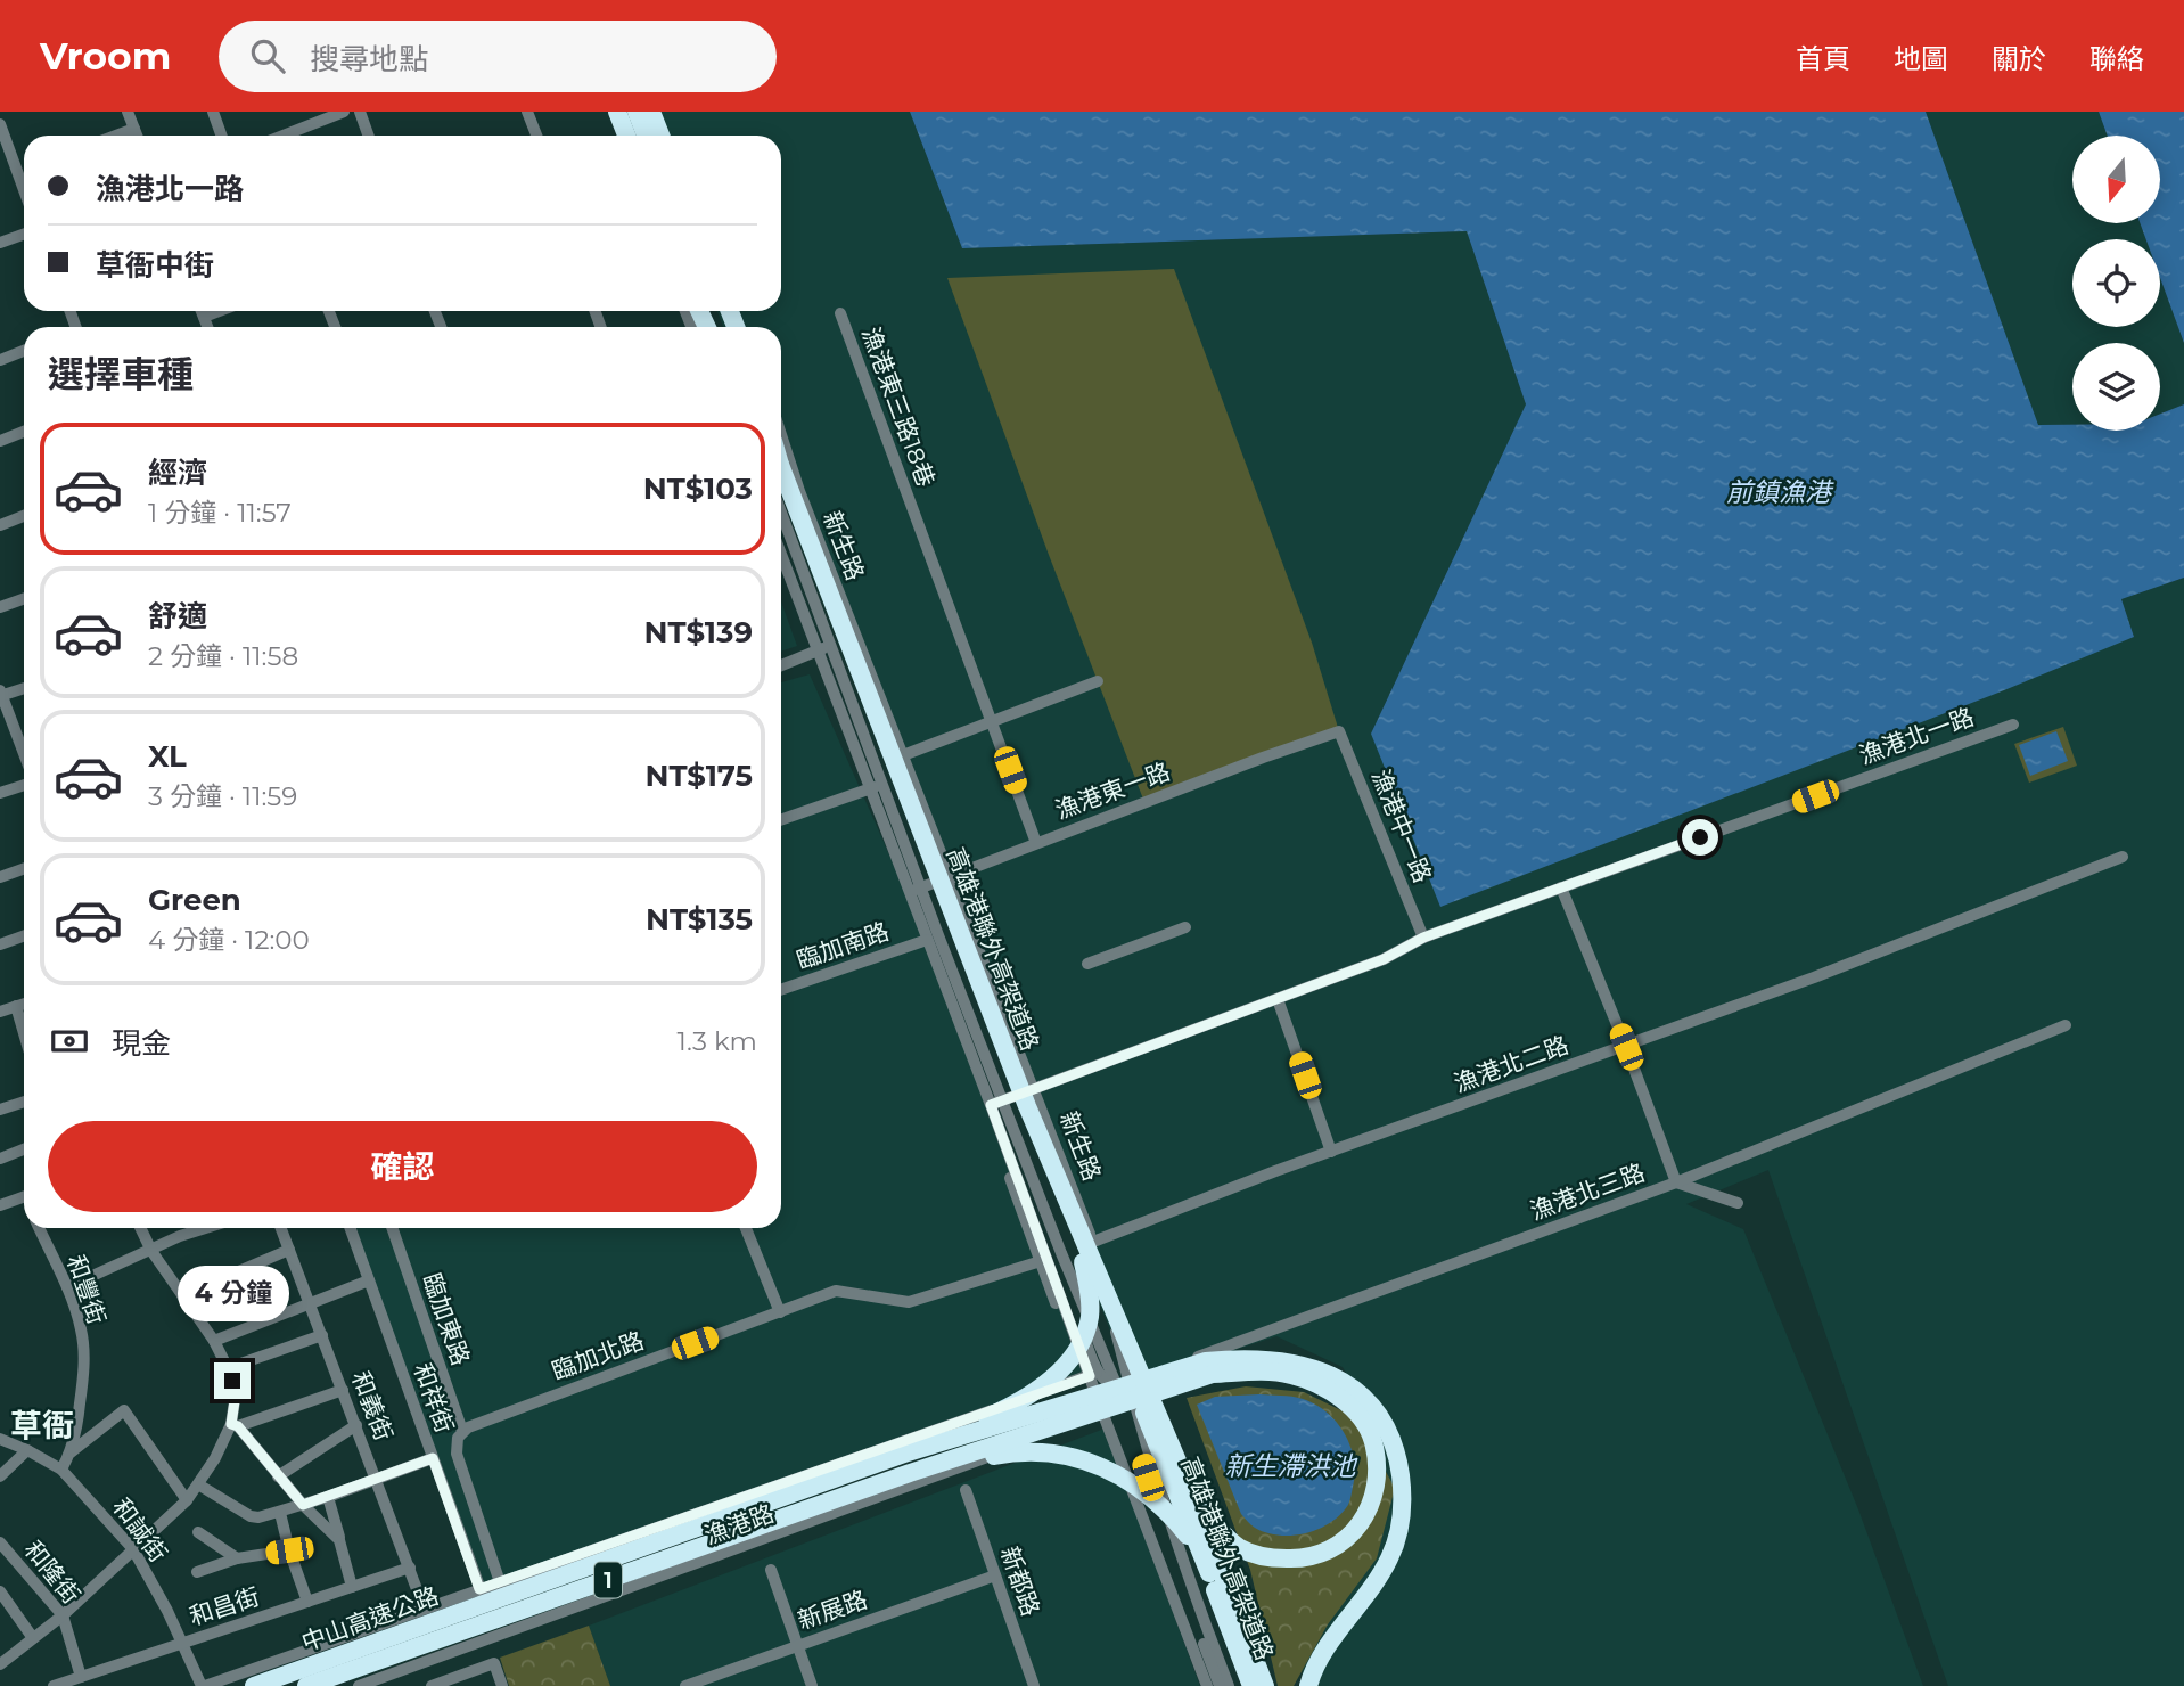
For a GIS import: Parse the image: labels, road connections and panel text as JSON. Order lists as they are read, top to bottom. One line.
{"streets":{"highway":["高雄港聯外高架道路","1","中山高速公路"],"street":["漁港東三路18巷","新生路","漁港北一路","漁港東一路","漁港中一路","臨加南路","漁港北二路","漁港北三路","和豐街","臨加東路","臨加北路","和祥街","和義街","漁港路","和誠街","和隆街","新都路","和昌街","新展路"]},"crossings":[["漁港東三路18巷","漁港東一路"],["新生路","漁港北一路"],["新生路","漁港東一路"],["新生路","臨加南路"],["新生路","漁港北二路"],["新生路","漁港北三路"],["新生路","臨加北路"],["新生路","漁港路"],["漁港北一路","漁港中一路"],["漁港東一路","漁港中一路"],["和豐街","和誠街"],["臨加東路","臨加北路"],["和祥街","漁港路"],["和義街","漁港路"],["和義街","和昌街"],["漁港路","和誠街"],["和誠街","和昌街"],["和隆街","和昌街"],["新都路","新展路"]],"districts":["草衙"],"water":["前鎮漁港","新生滯洪池"],"north":"bottom","page":{"header":"Vroom","search":"搜尋地點","nav":["首頁","地圖","關於","聯絡"],"banner":["漁港北一路","草衙中街"],"heading":"選擇車種","list":[{"name":"經濟","note":"1 分鐘 · 11:57","value":"NT$103"},{"name":"舒適","note":"2 分鐘 · 11:58","value":"NT$139"},{"name":"XL","note":"3 分鐘 · 11:59","value":"NT$175"},{"name":"Green","note":"4 分鐘 · 12:00","value":"NT$135"}],"pay":["現金","1.3 km"],"buttons":"確認","bubble":"4 分鐘"}}
